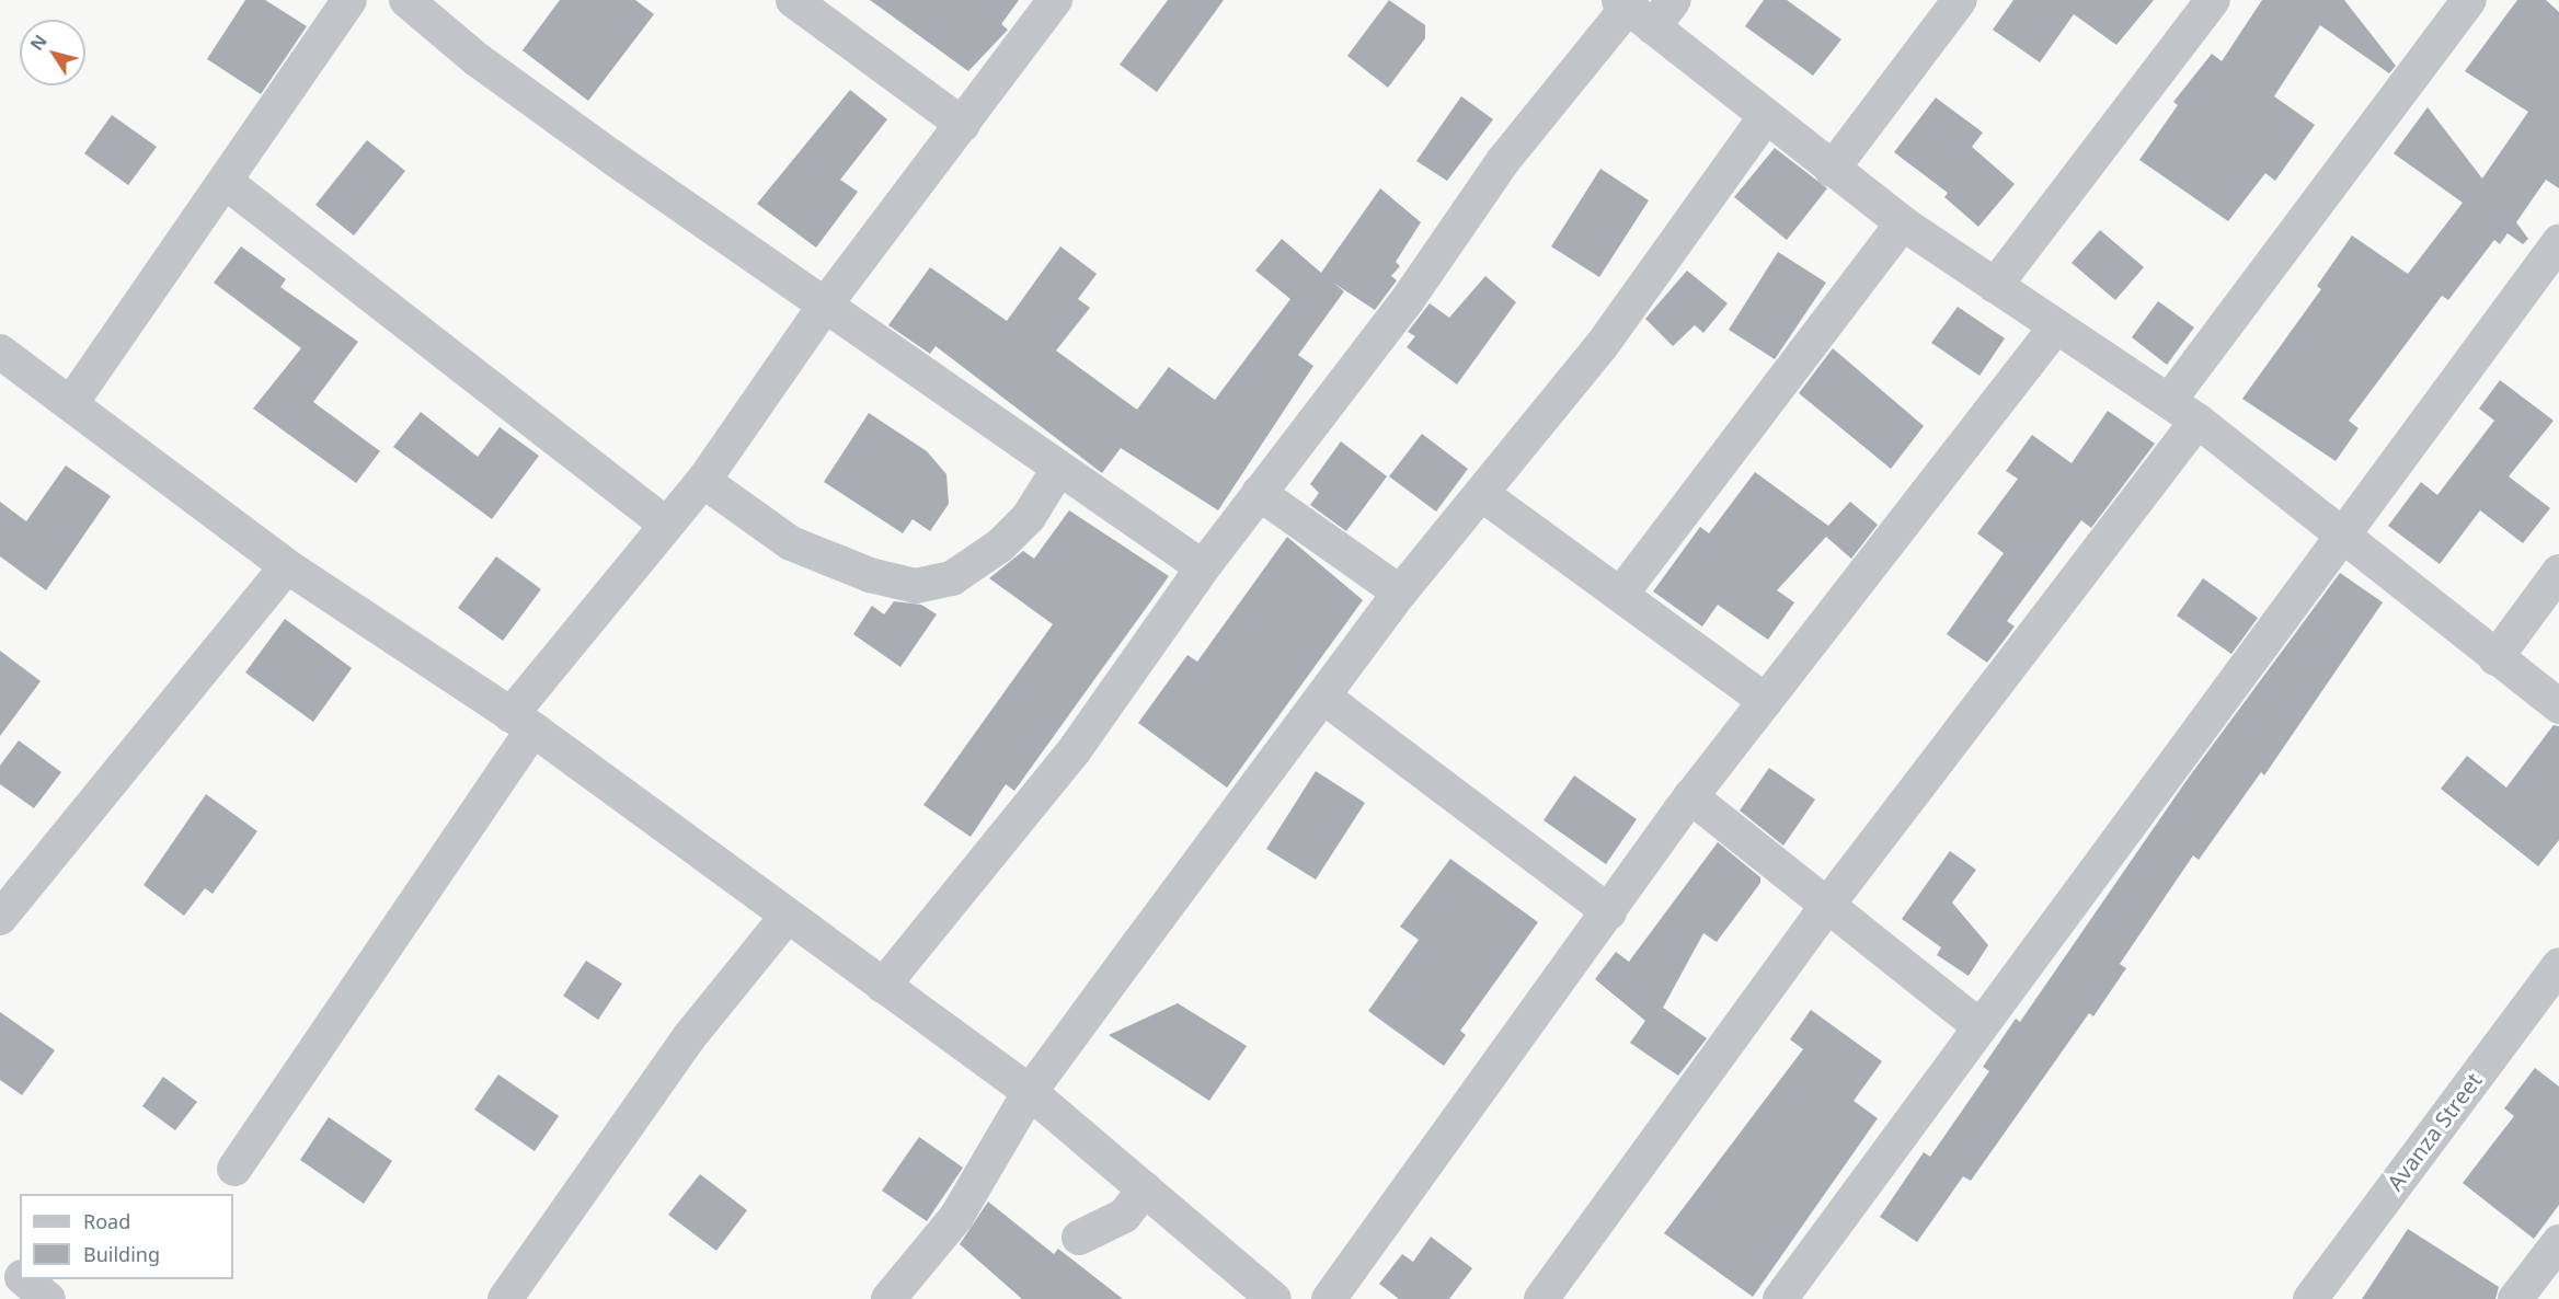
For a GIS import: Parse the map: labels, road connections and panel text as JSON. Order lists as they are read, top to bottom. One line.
{"streets":{"street":["Avanza Street"]},"legend":["Road","Building"],"north":"top left"}
